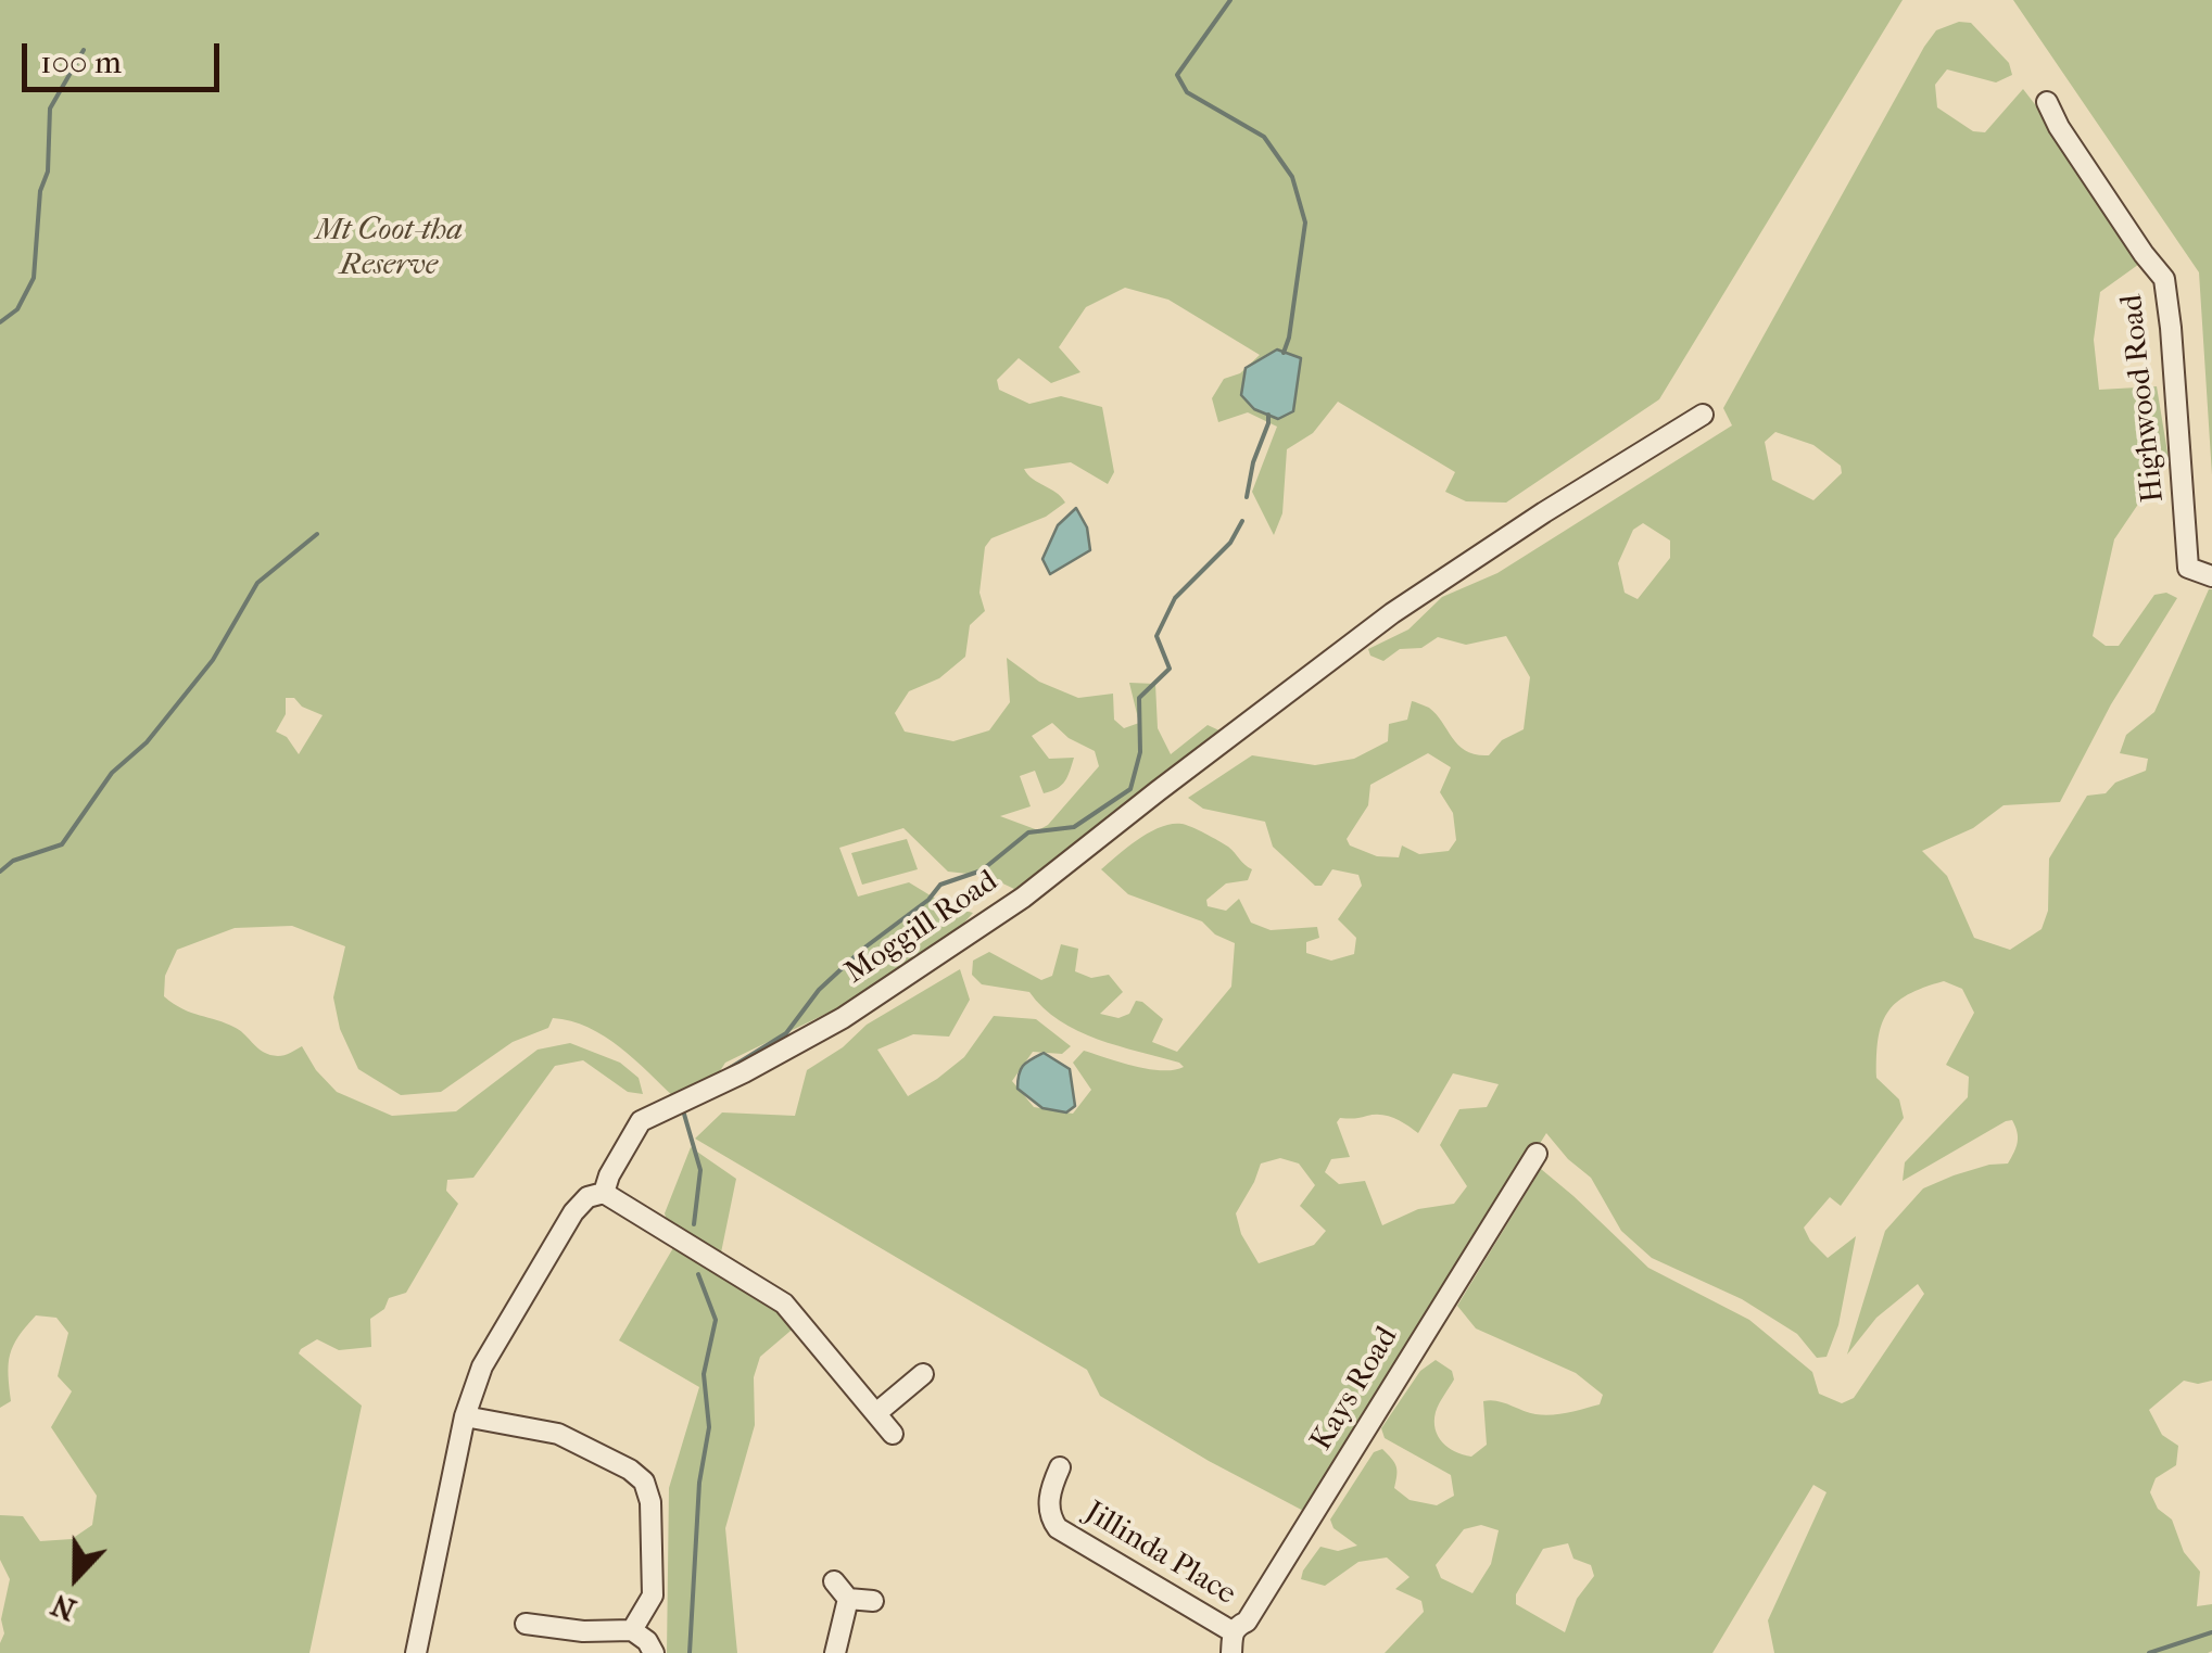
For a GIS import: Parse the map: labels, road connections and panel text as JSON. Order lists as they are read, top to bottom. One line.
{"streets":{"street":["Highwood Road","Moggill Road","Kays Road","Jillinda Place"]},"crossings":[["Kays Road","Jillinda Place"]],"parks":["Mt Coot-tha Reserve"],"scale_bar":"100 m","north":"bottom"}
